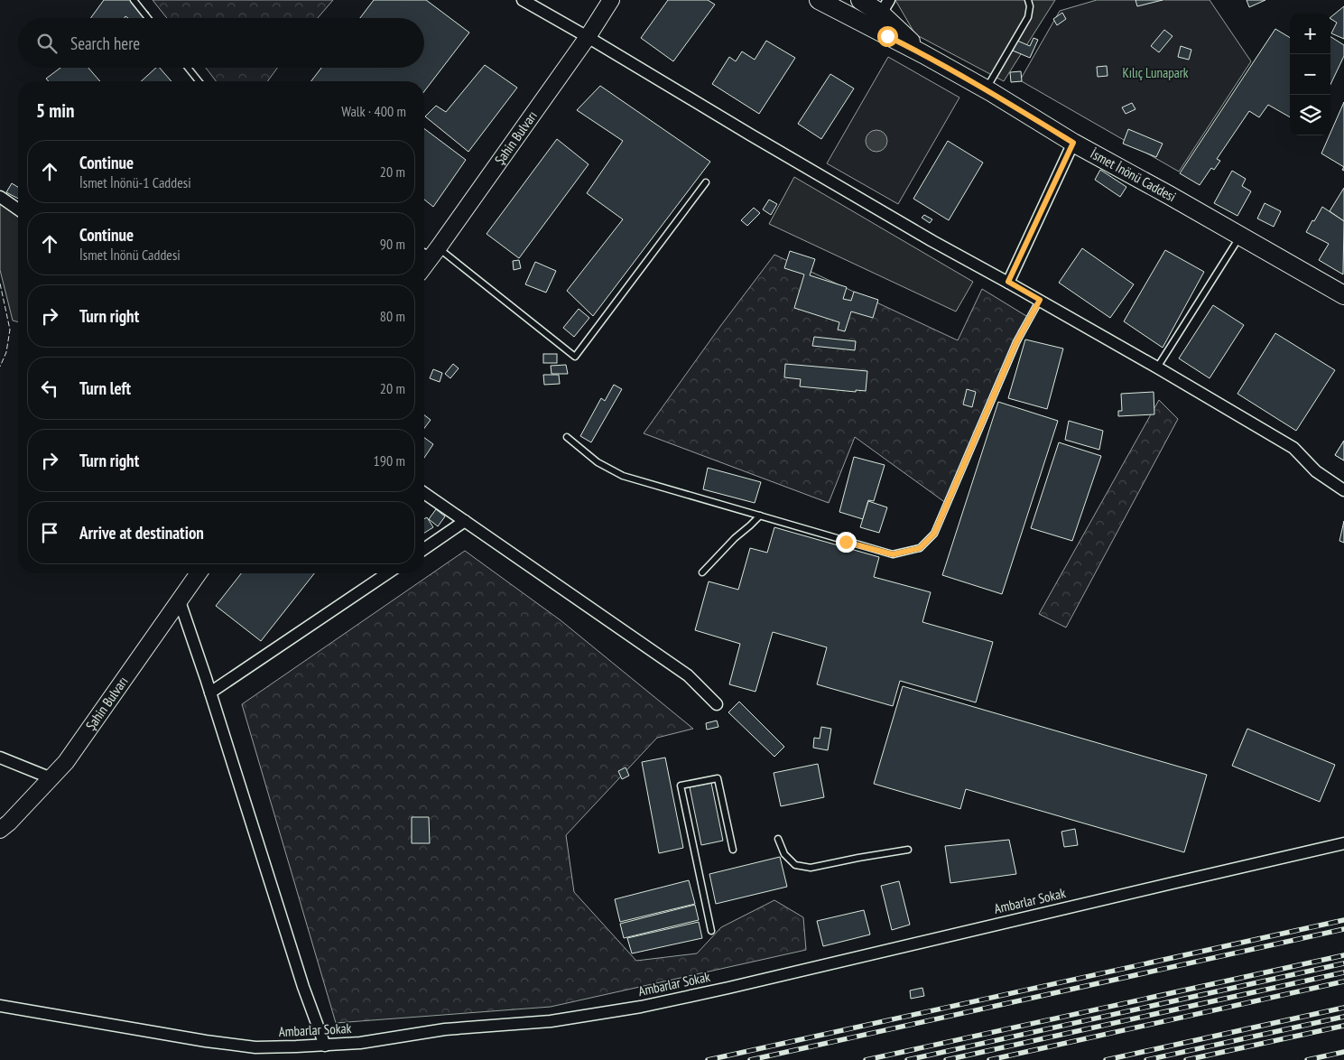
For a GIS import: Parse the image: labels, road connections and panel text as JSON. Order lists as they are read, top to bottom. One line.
{"streets":{"main road":["İsmet İnönü Caddesi"],"street":["Şahin Bulvarı","Ambarlar Sokak"]},"parks":["Kılıç Lunapark"],"page":{"map_buttons":["+","−"],"search":"Search here","heading":["5 min","Walk · 400 m"],"list":[["Continue","İsmet İnönü-1 Caddesi","20 m"],["Continue","İsmet İnönü Caddesi","90 m"],["Turn right","80 m"],["Turn left","20 m"],["Turn right","190 m"],"Arrive at destination"]}}
